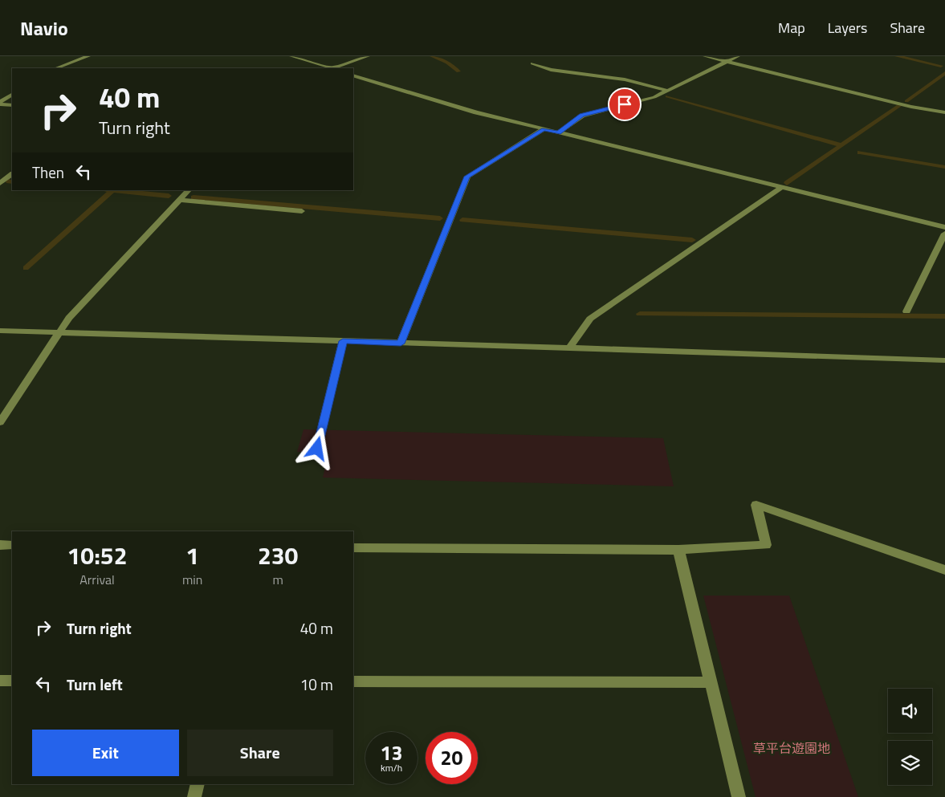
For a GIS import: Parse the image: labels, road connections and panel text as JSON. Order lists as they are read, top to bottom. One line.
{"parks":["草平台遊園地"],"page":{"header":"Navio","nav":["Map","Layers","Share"],"turn":["40 m","Turn right"],"then":"Then","eta":["10:52","Arrival","1","min","230","m"],"list":[{"name":"Turn right","value":"40 m"},{"name":"Turn left","value":"10 m"}],"buttons":["Exit","Share"],"speed":"13 km/h","limit":"20"}}
